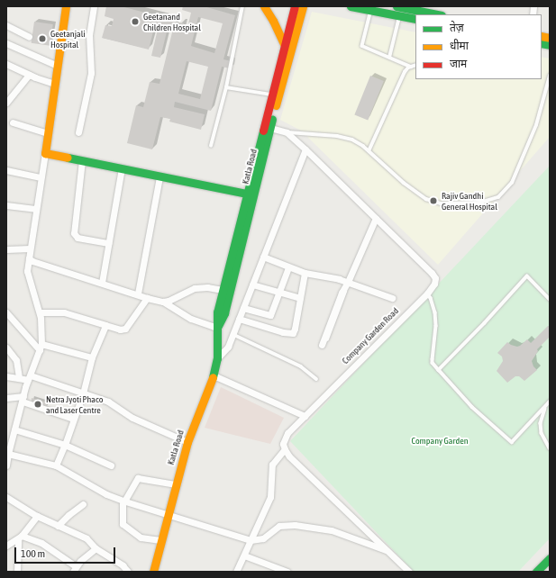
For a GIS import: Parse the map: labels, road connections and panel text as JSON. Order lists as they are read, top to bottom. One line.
{"streets":{"street":["Katla Road","Company Garden Road"]},"crossings":[["Katla Road","Company Garden Road"]],"parks":["Company Garden"],"places":["Geetanand Children Hospital","Geetanjali Hospital","Rajiv Gandhi General Hospital","Netra Jyoti Phaco and Laser Centre"],"legend":["तेज़","धीमा","जाम"],"scale_bar":"100 m"}
